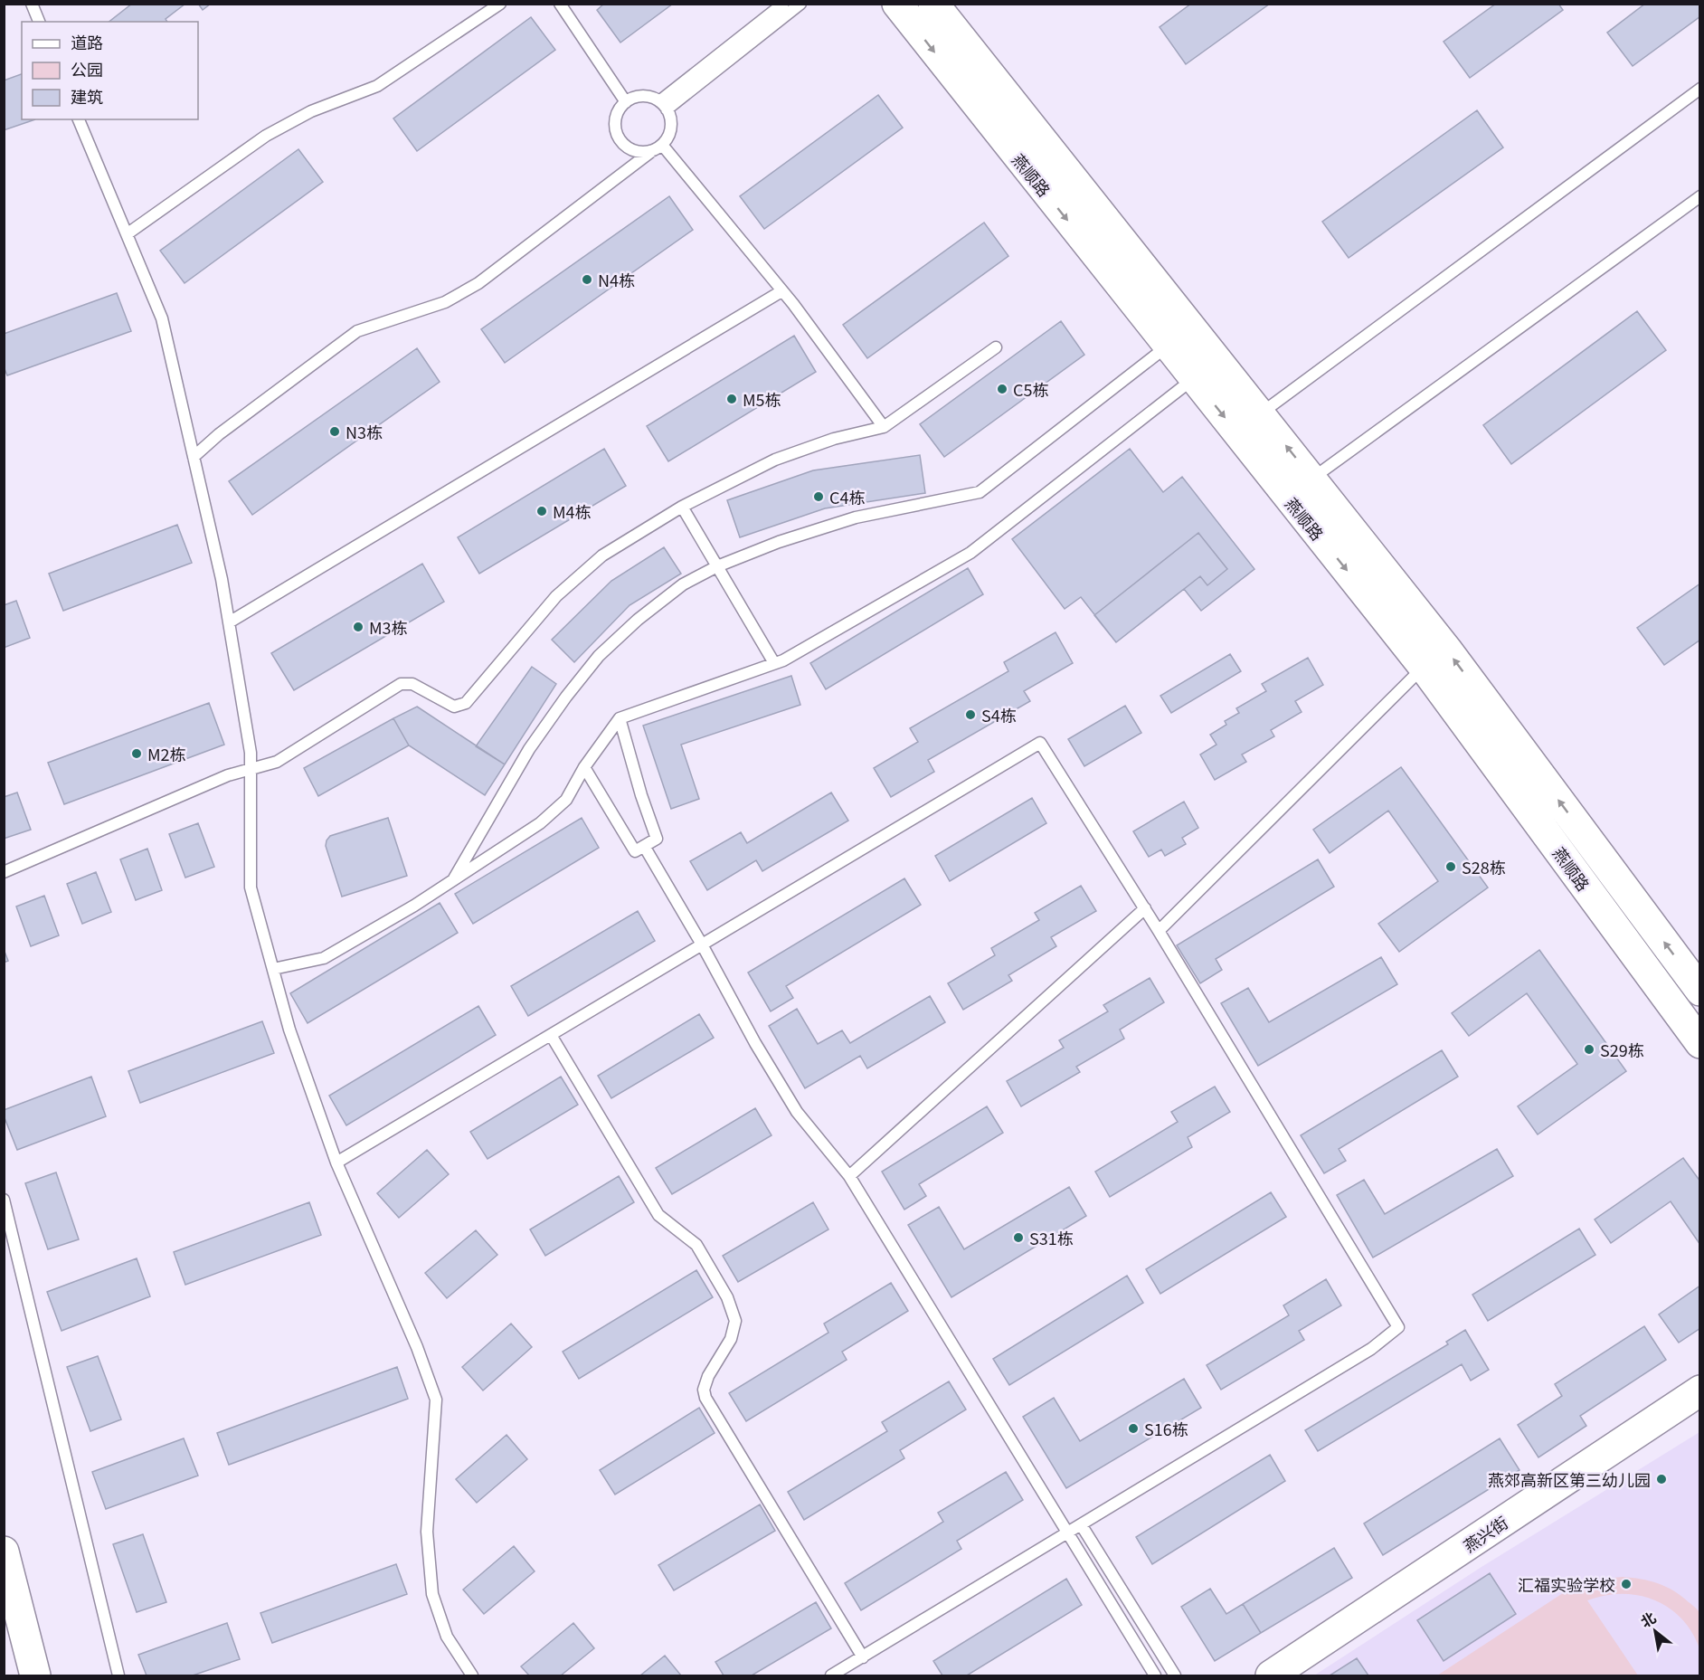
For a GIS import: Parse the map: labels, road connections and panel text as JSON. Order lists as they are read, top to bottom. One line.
{"streets":{"main road":["燕顺路","燕兴街"]},"places":["N4栋","C5栋","M5栋","N3栋","C4栋","M4栋","M3栋","S4栋","M2栋","S28栋","S29栋","S31栋","S16栋","燕郊高新区第三幼儿园","汇福实验学校"],"legend":["道路","公园","建筑"],"north":"top left"}
